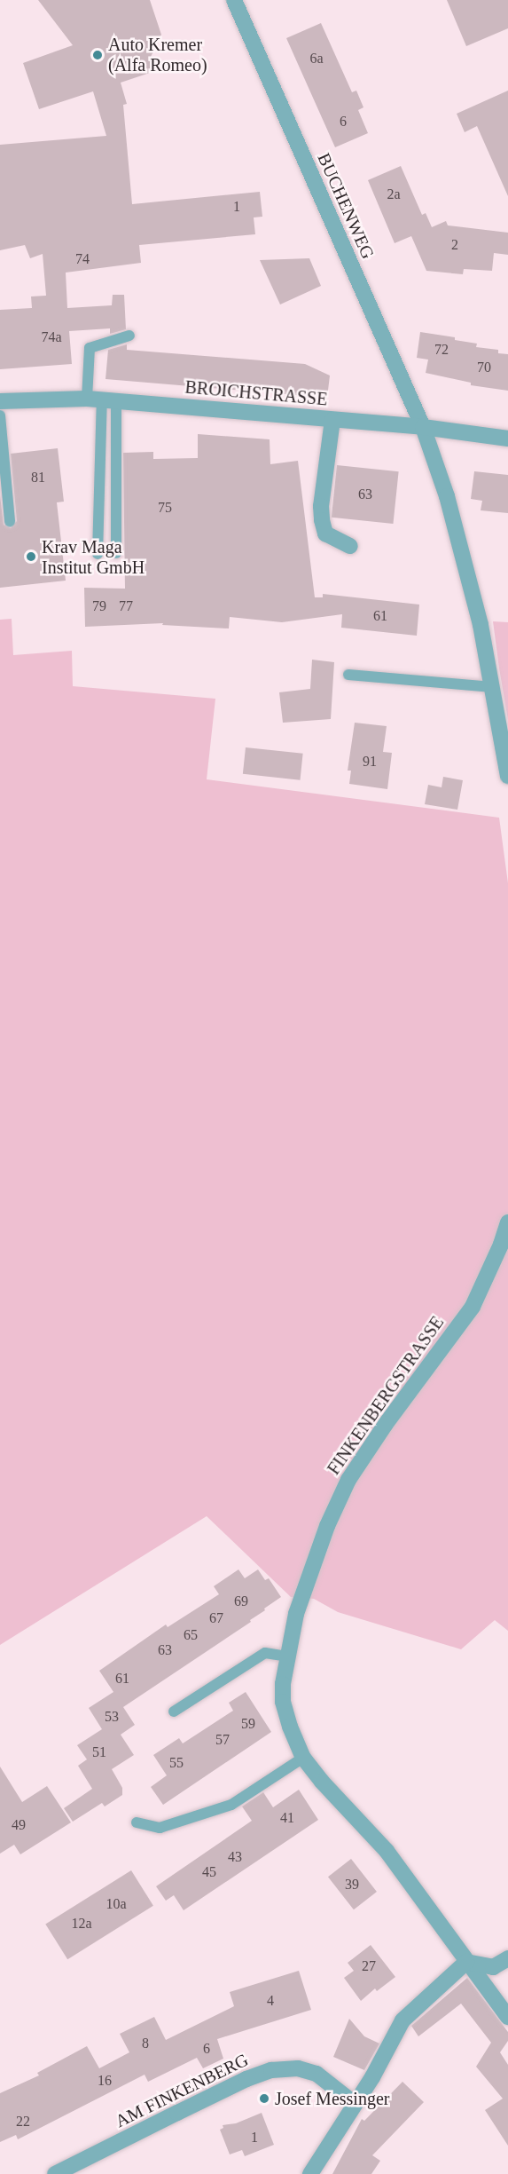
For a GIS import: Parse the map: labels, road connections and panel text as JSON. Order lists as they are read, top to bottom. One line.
{"streets":{"street":["BUCHENWEG","BROICHSTRASSE","FINKENBERGSTRASSE","AM FINKENBERG"]},"crossings":[["BUCHENWEG","BROICHSTRASSE"]],"places":["Auto Kremer (Alfa Romeo)","Krav Maga Institut GmbH","Josef Messinger"],"house_numbers":["6a","6","2a","1","2","74","74a","72","70","81","63","75","79","77","61","91","69","67","65","63","61","53","59","57","51","55","41","49","43","45","39","10a","12a","27","4","8","6","16","22","1"]}
